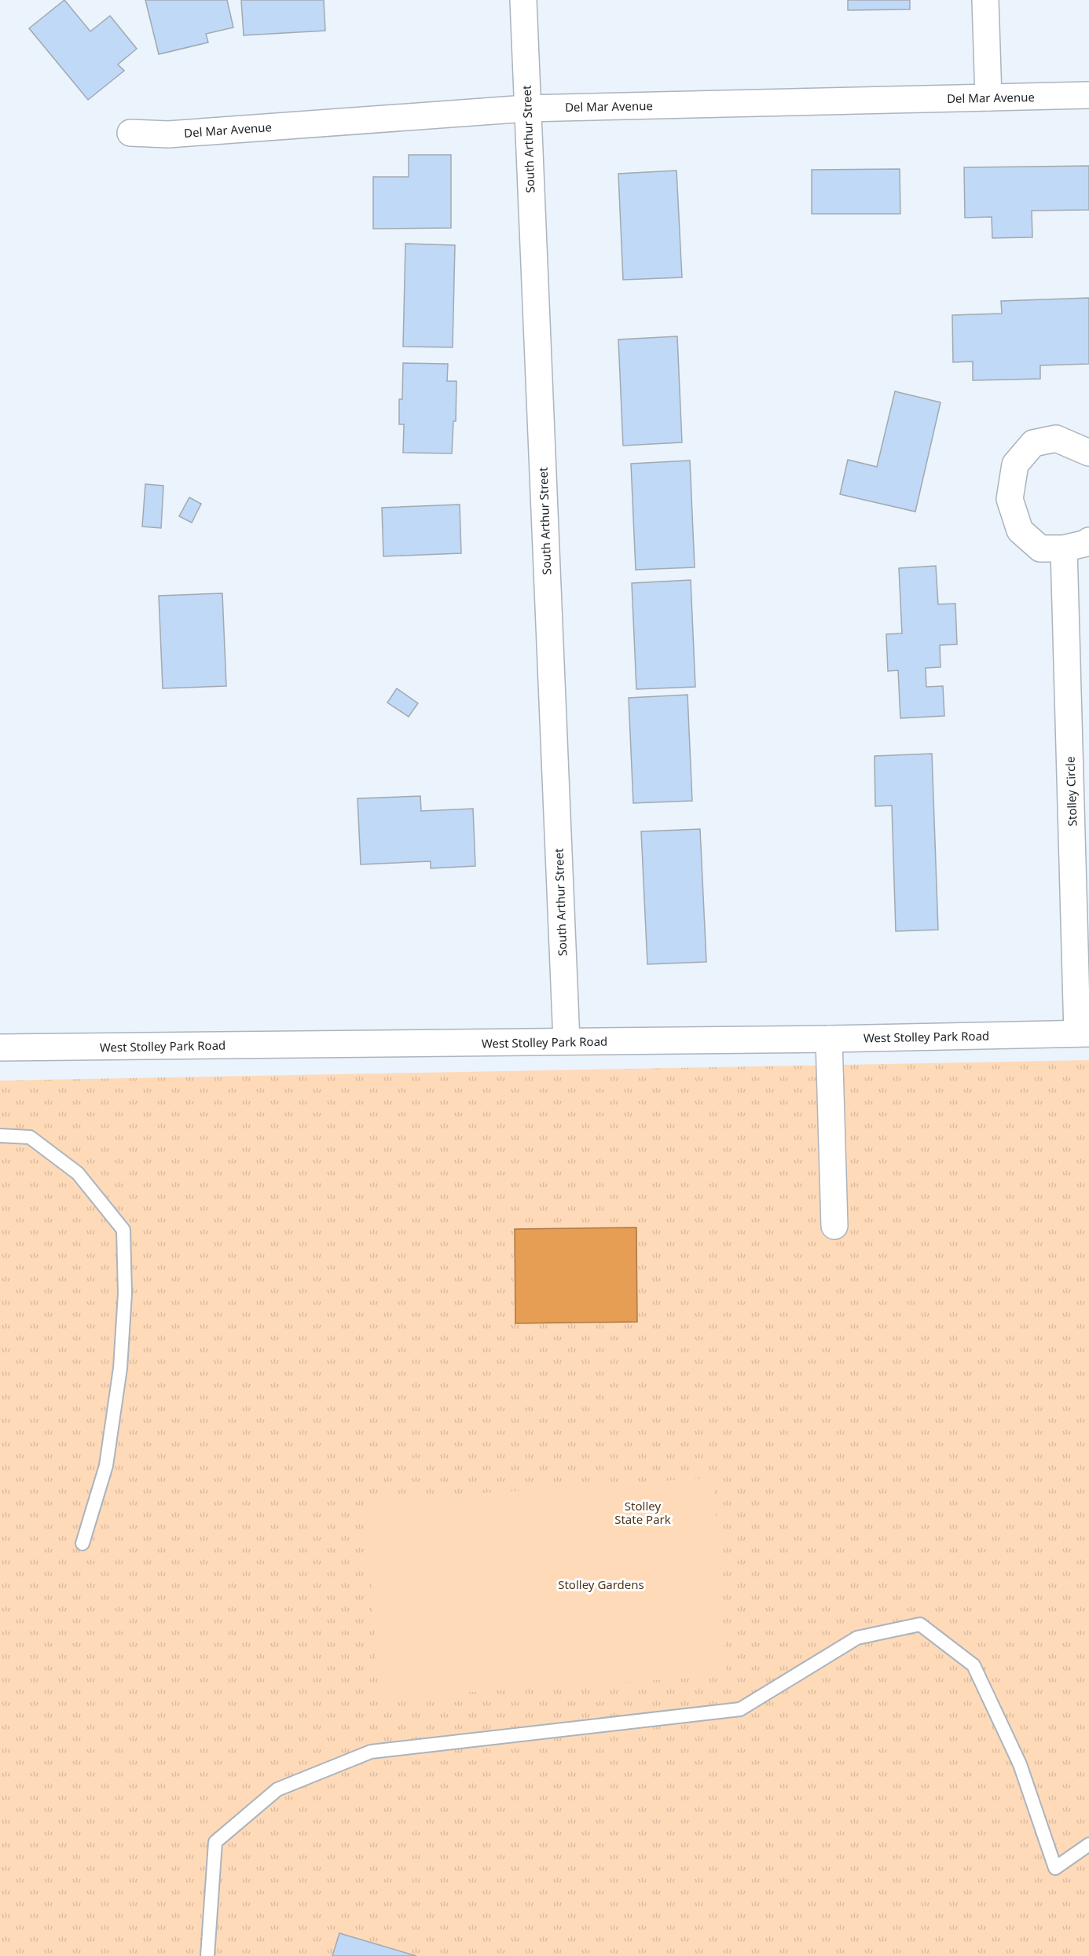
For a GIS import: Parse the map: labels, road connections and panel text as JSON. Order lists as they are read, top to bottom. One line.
{"streets":{"street":["Del Mar Avenue","South Arthur Street","Stolley Circle","West Stolley Park Road"]},"crossings":[["Del Mar Avenue","South Arthur Street"],["South Arthur Street","West Stolley Park Road"],["Stolley Circle","West Stolley Park Road"]],"parks":["Stolley State Park","Stolley Gardens"]}
